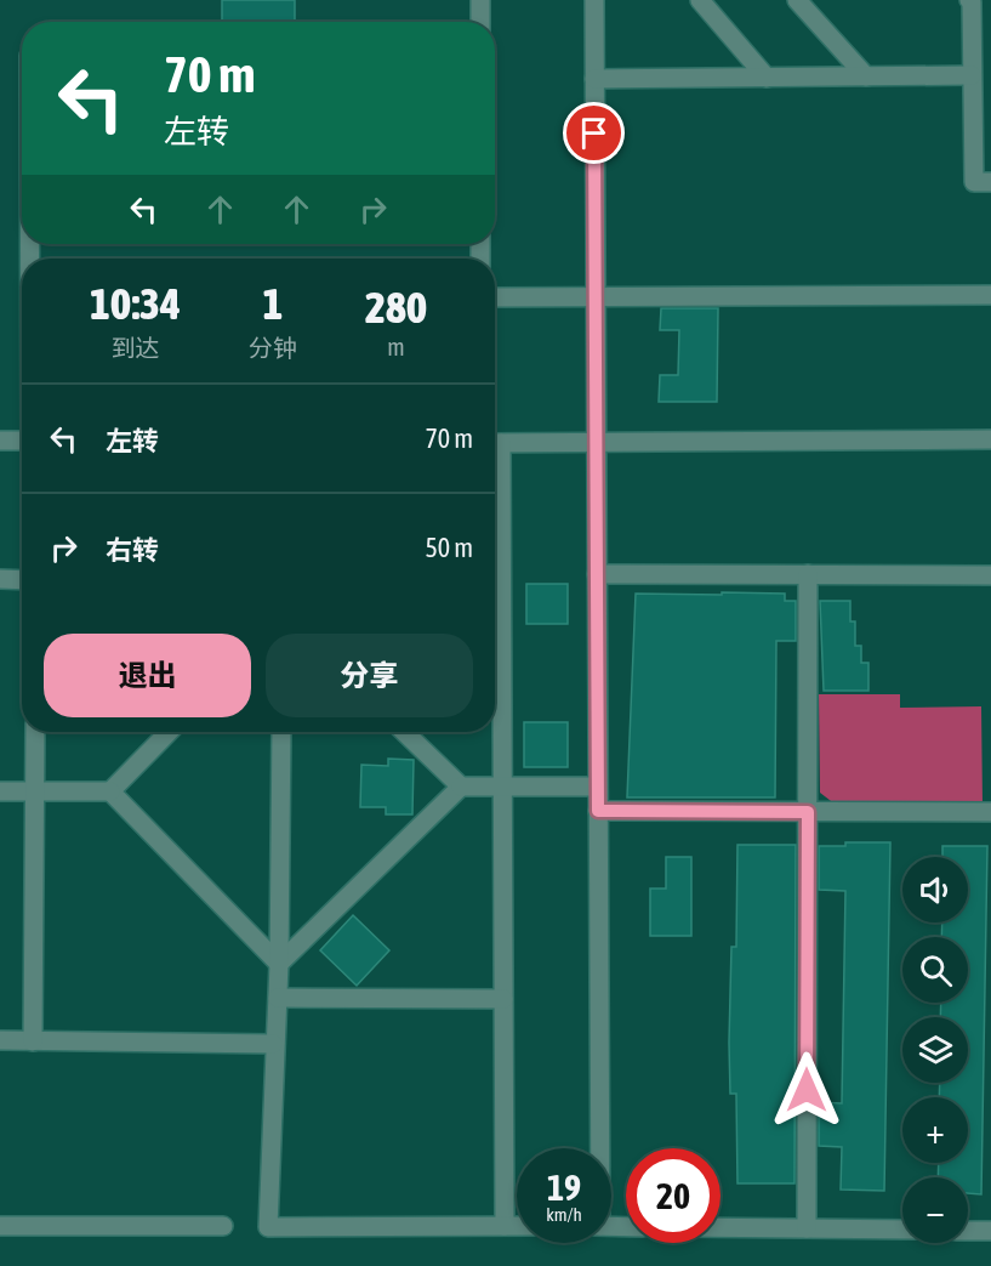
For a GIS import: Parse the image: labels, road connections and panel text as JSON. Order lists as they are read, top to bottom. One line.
{"page":{"turn":["70 m","左转"],"eta":["10:34","到达","1","分钟","280","m"],"list":[{"name":"左转","value":"70 m"},{"name":"右转","value":"50 m"}],"buttons":["退出","分享"],"map_buttons":["+","−"],"speed":"19 km/h","limit":"20"}}
